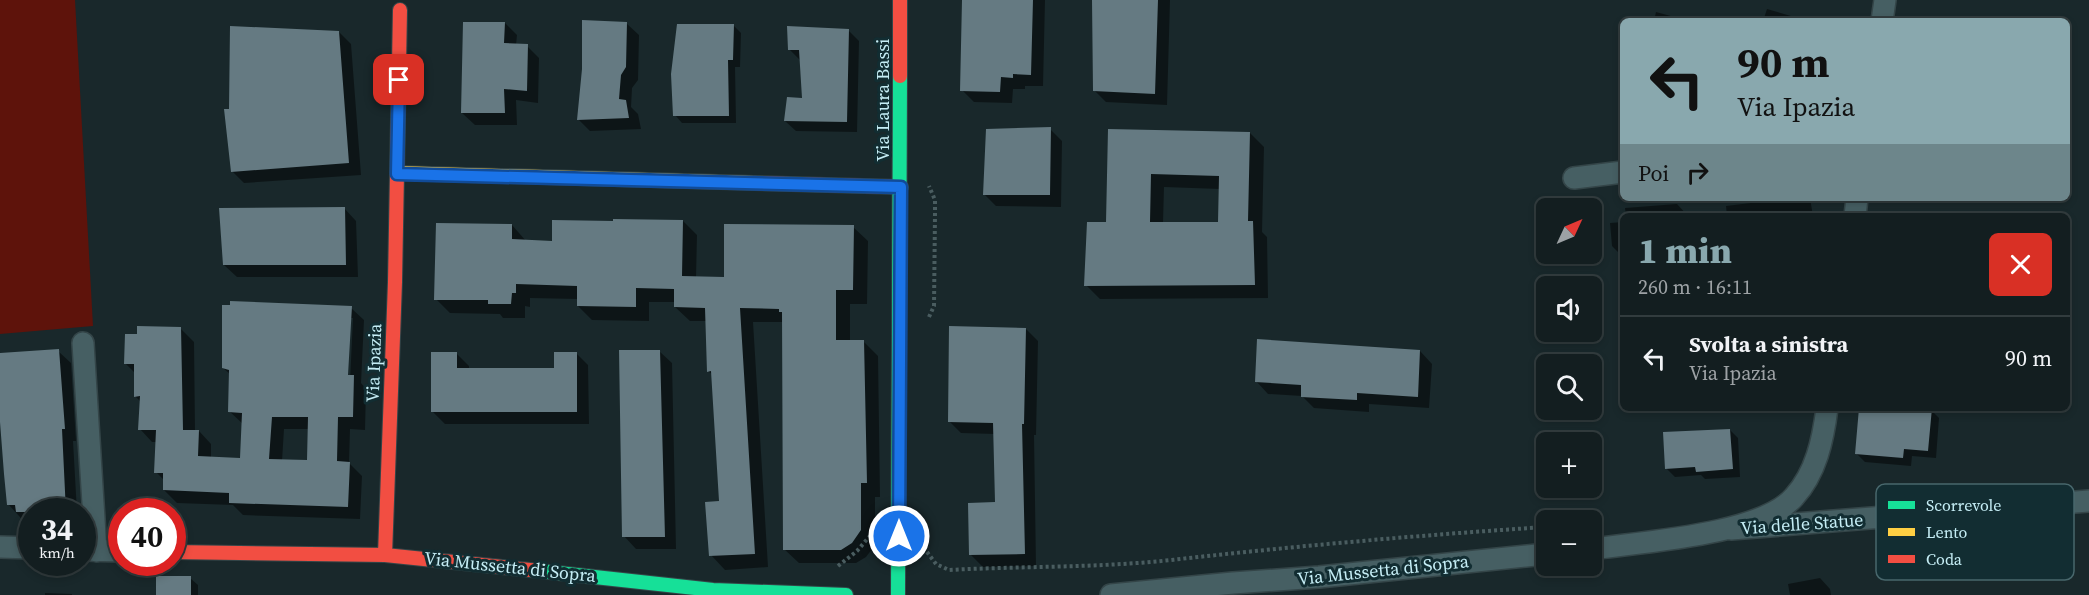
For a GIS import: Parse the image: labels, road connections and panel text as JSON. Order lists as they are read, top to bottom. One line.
{"streets":{"street":["Via Laura Bassi","Via Ipazia","Via delle Statue","Via Mussetta di Sopra"]},"crossings":[["Via Ipazia","Via Mussetta di Sopra"]],"legend":["Scorrevole","Lento","Coda"],"north":"top right","page":{"turn":["90 m","Via Ipazia"],"then":"Poi","map_buttons":["+","−"],"heading":["1 min","260 m · 16:11"],"list":[{"name":"Svolta a sinistra","note":"Via Ipazia","value":"90 m"}],"speed":"34 km/h","limit":"40"}}
